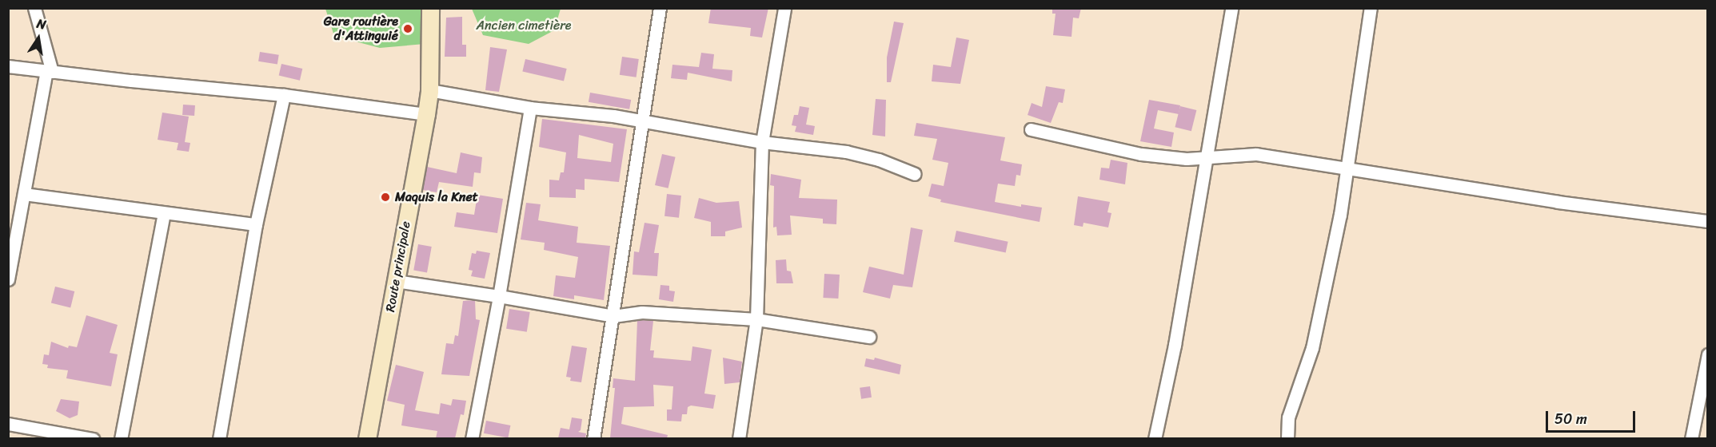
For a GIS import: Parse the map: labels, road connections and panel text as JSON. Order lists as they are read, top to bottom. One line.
{"streets":{"street":["Route principale"]},"parks":["Ancien cimetière"],"places":["Gare routière d'Attinguié","Maquis la Knet"],"scale_bar":"50 m","north":"top"}
